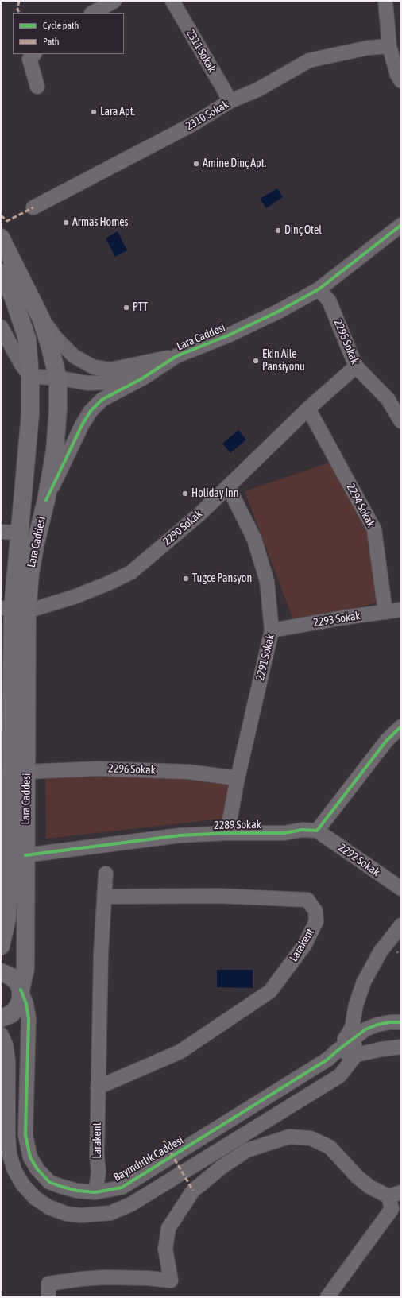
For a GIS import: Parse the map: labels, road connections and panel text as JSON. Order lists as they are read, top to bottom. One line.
{"streets":{"main road":["Lara Caddesi"],"street":["2311 Sokak","2310 Sokak","2295 Sokak","2294 Sokak","2290 Sokak","2293 Sokak","2291 Sokak","2296 Sokak","2289 Sokak","2292 Sokak","Larakent","Bayındırlık Caddesi"]},"crossings":[["2311 Sokak","2310 Sokak"],["Lara Caddesi","2295 Sokak"],["Lara Caddesi","2290 Sokak"],["Lara Caddesi","2296 Sokak"],["Lara Caddesi","2289 Sokak"],["Lara Caddesi","Bayındırlık Caddesi"],["2295 Sokak","2290 Sokak"],["2294 Sokak","2290 Sokak"],["2294 Sokak","2293 Sokak"],["2290 Sokak","2291 Sokak"],["2293 Sokak","2291 Sokak"],["2291 Sokak","2296 Sokak"],["2291 Sokak","2289 Sokak"],["2289 Sokak","2292 Sokak"],["Larakent","Bayındırlık Caddesi"]],"places":["Lara Apt.","Amine Dinç Apt.","Armas Homes","Dinç Otel","PTT","Ekin Aile Pansiyonu","Holiday Inn","Tugce Pansyon"],"legend":["Cycle path","Path"]}
